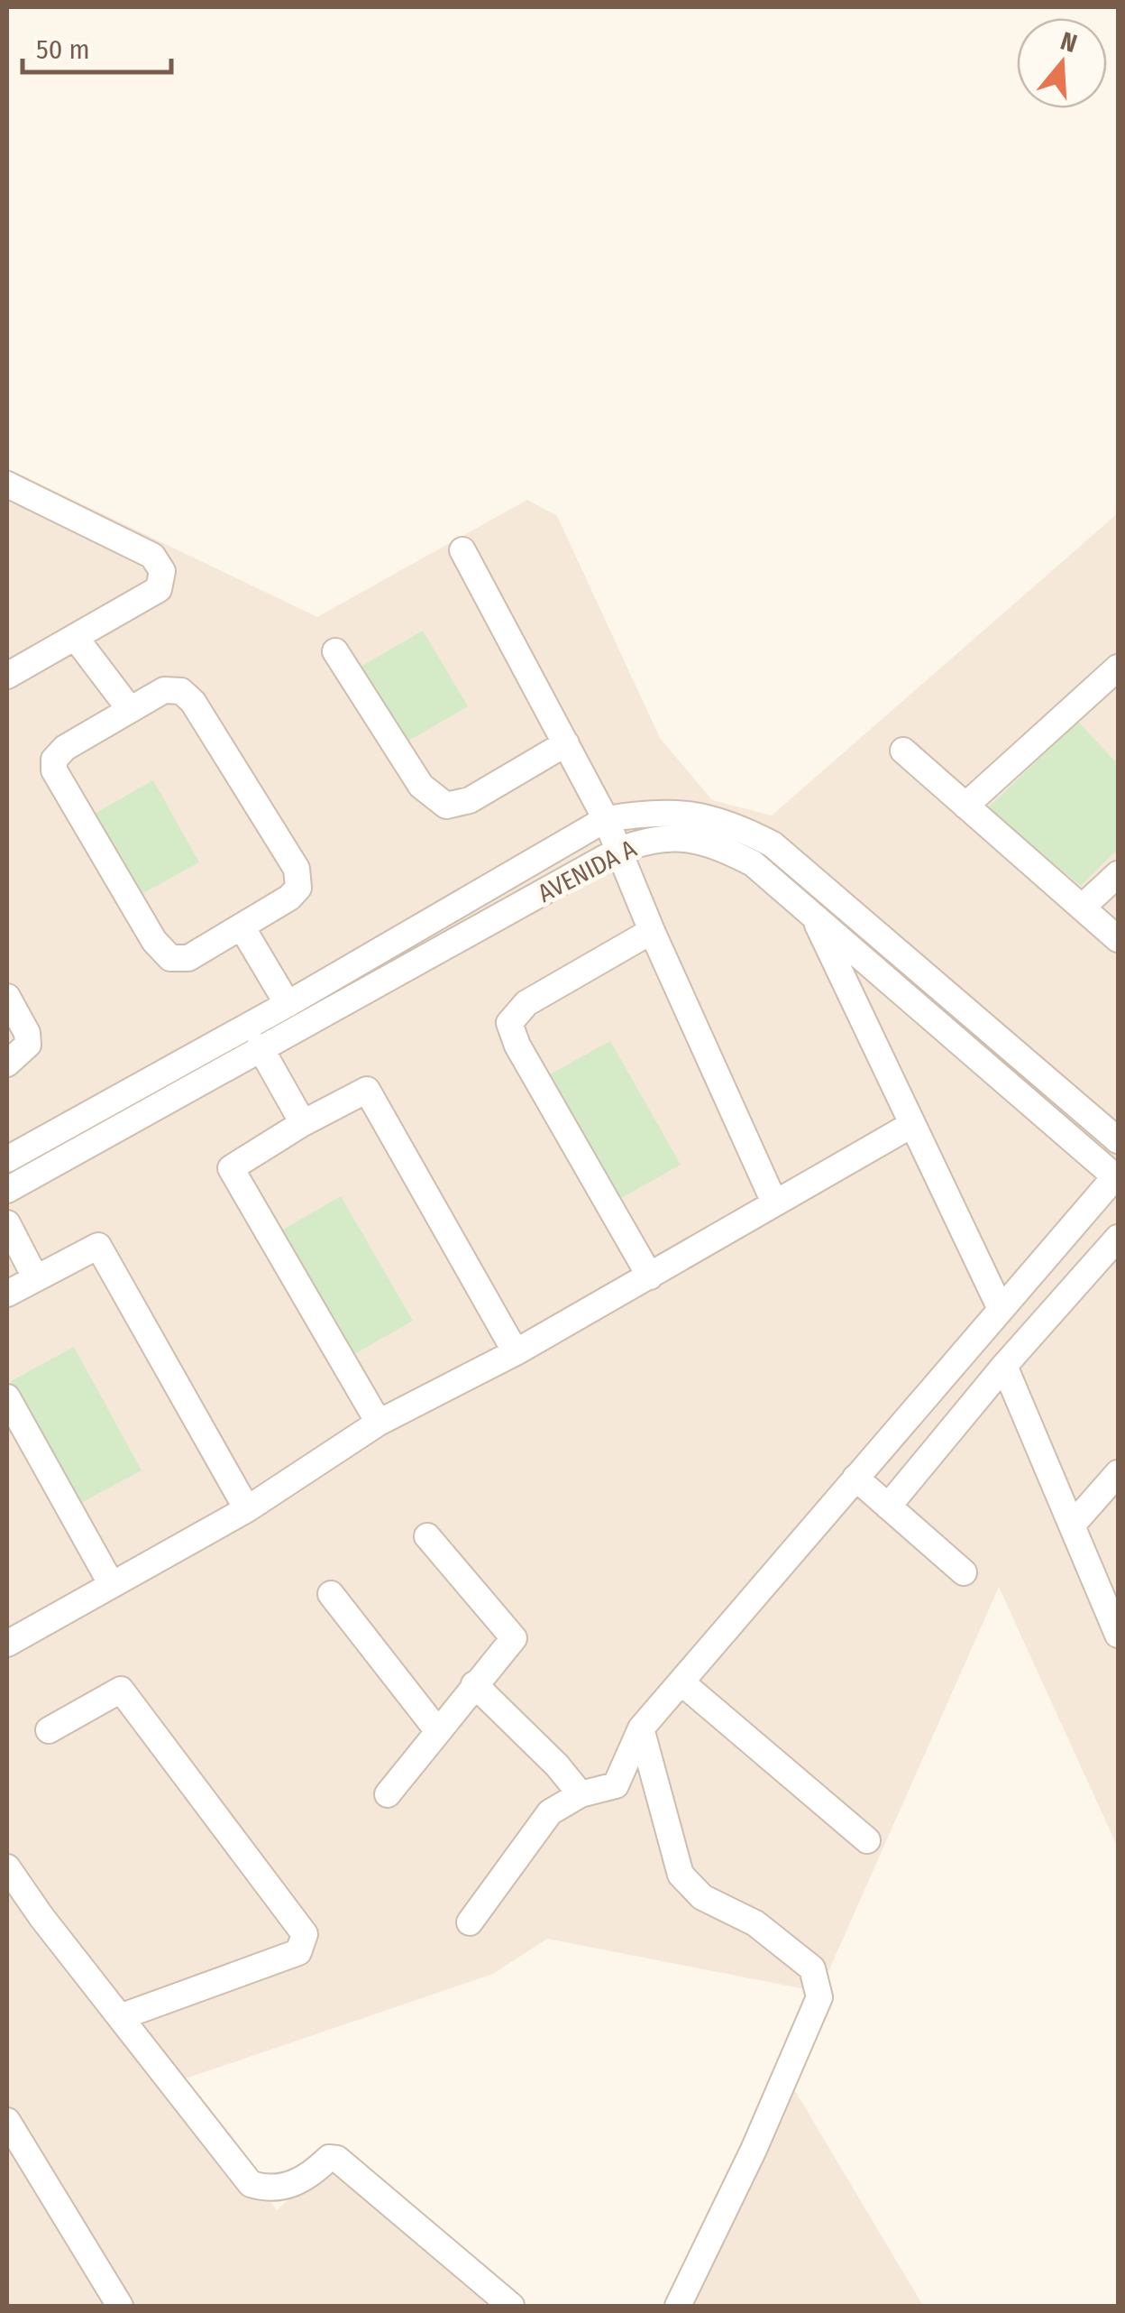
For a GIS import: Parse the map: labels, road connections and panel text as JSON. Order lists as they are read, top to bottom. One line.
{"streets":{"street":["AVENIDA A"]},"scale_bar":"50 m","north":"top"}
